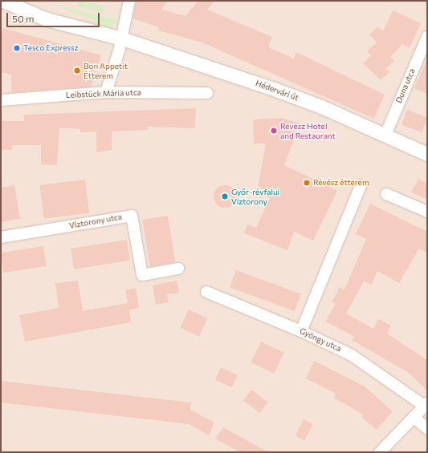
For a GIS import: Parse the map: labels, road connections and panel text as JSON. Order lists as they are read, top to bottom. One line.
{"streets":{"street":["Duna utca","Hédervári út","Leibstück Mária utca","Víztorony utca","Gyöngy utca"]},"crossings":[["Duna utca","Hédervári út"]],"places":["Tesco Expressz","Bon Appetit Étterem","Revesz Hotel and Restaurant","Révész étterem","Győr-révfalui Víztorony"],"scale_bar":"50 m"}
